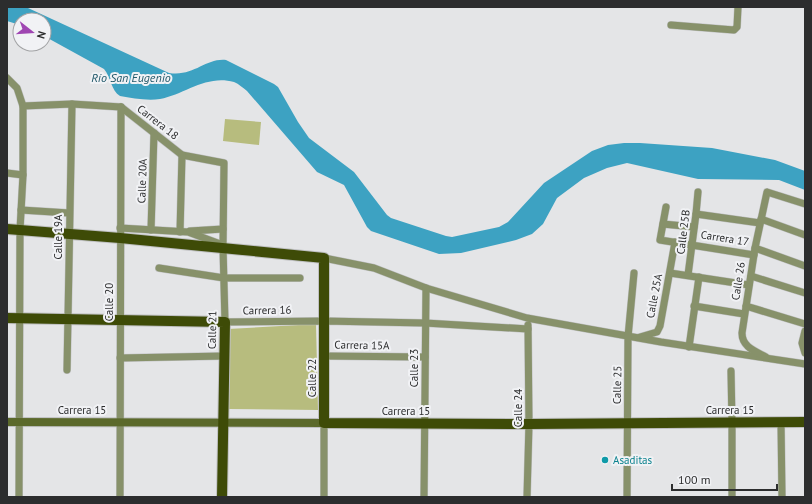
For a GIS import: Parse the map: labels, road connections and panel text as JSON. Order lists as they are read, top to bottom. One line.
{"streets":{"main road":["Carrera 16","Calle 21","Calle 22","Carrera 15"],"street":["Carrera 18","Calle 20A","Calle 25B","Calle 19A","Carrera 17","Calle 26","Calle 25A","Calle 20","Carrera 15A","Calle 23","Calle 25","Calle 24"]},"crossings":[["Carrera 18","Calle 20A"],["Carrera 18","Calle 20"],["Carrera 18","Calle 21"],["Calle 25B","Carrera 17"],["Calle 19A","Carrera 16"],["Carrera 17","Calle 26"],["Carrera 17","Calle 25A"],["Calle 20","Carrera 16"],["Calle 20","Carrera 15"],["Carrera 16","Calle 21"],["Carrera 16","Calle 23"],["Carrera 16","Calle 22"],["Carrera 16","Calle 24"],["Calle 21","Carrera 15"],["Carrera 15A","Calle 23"],["Carrera 15A","Calle 22"],["Calle 23","Carrera 15"],["Calle 22","Carrera 15"],["Calle 25","Carrera 15"],["Calle 24","Carrera 15"]],"water":["Río San Eugenio"],"places":["Asaditas"],"scale_bar":"100 m","north":"right"}
